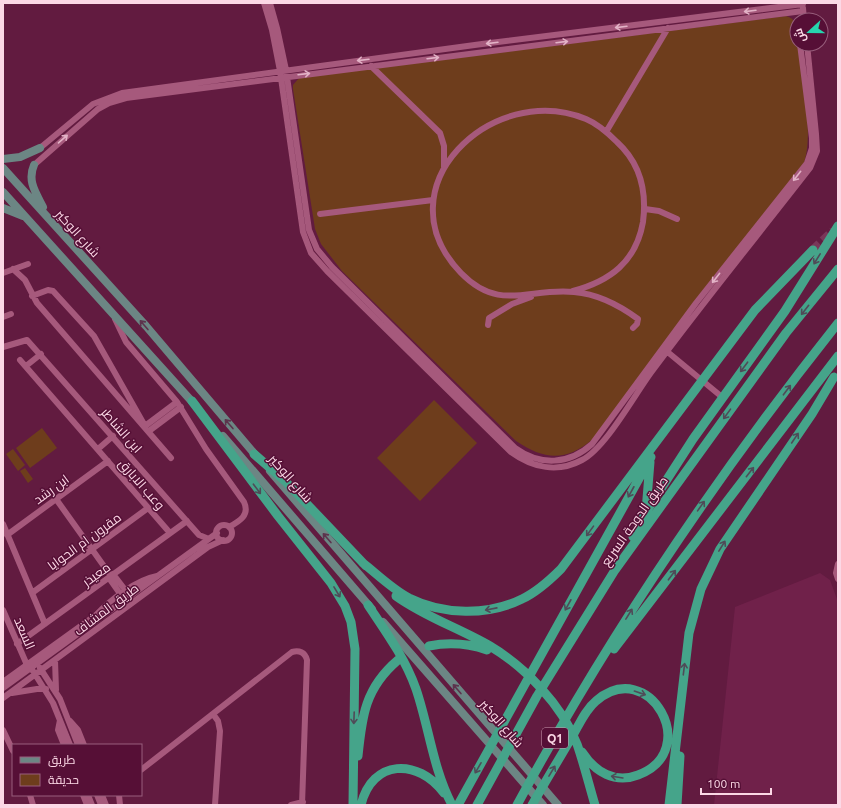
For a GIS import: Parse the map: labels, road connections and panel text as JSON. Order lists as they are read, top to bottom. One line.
{"streets":{"highway":["طريق الدوحة السريع","Q1"],"main road":["شارع الوكير"],"street":["ابن الشاطر","وعب الابارق","ابن رشد","مقرون ام الحوايا","معيذر","طريق المشاف","السعد"]},"crossings":[["ابن الشاطر","معيذر"],["ابن الشاطر","طريق المشاف"],["وعب الابارق","ابن رشد"],["وعب الابارق","مقرون ام الحوايا"],["وعب الابارق","معيذر"],["معيذر","السعد"],["طريق المشاف","السعد"]],"legend":["طريق","حديقة"],"scale_bar":"100 m","north":"left"}
